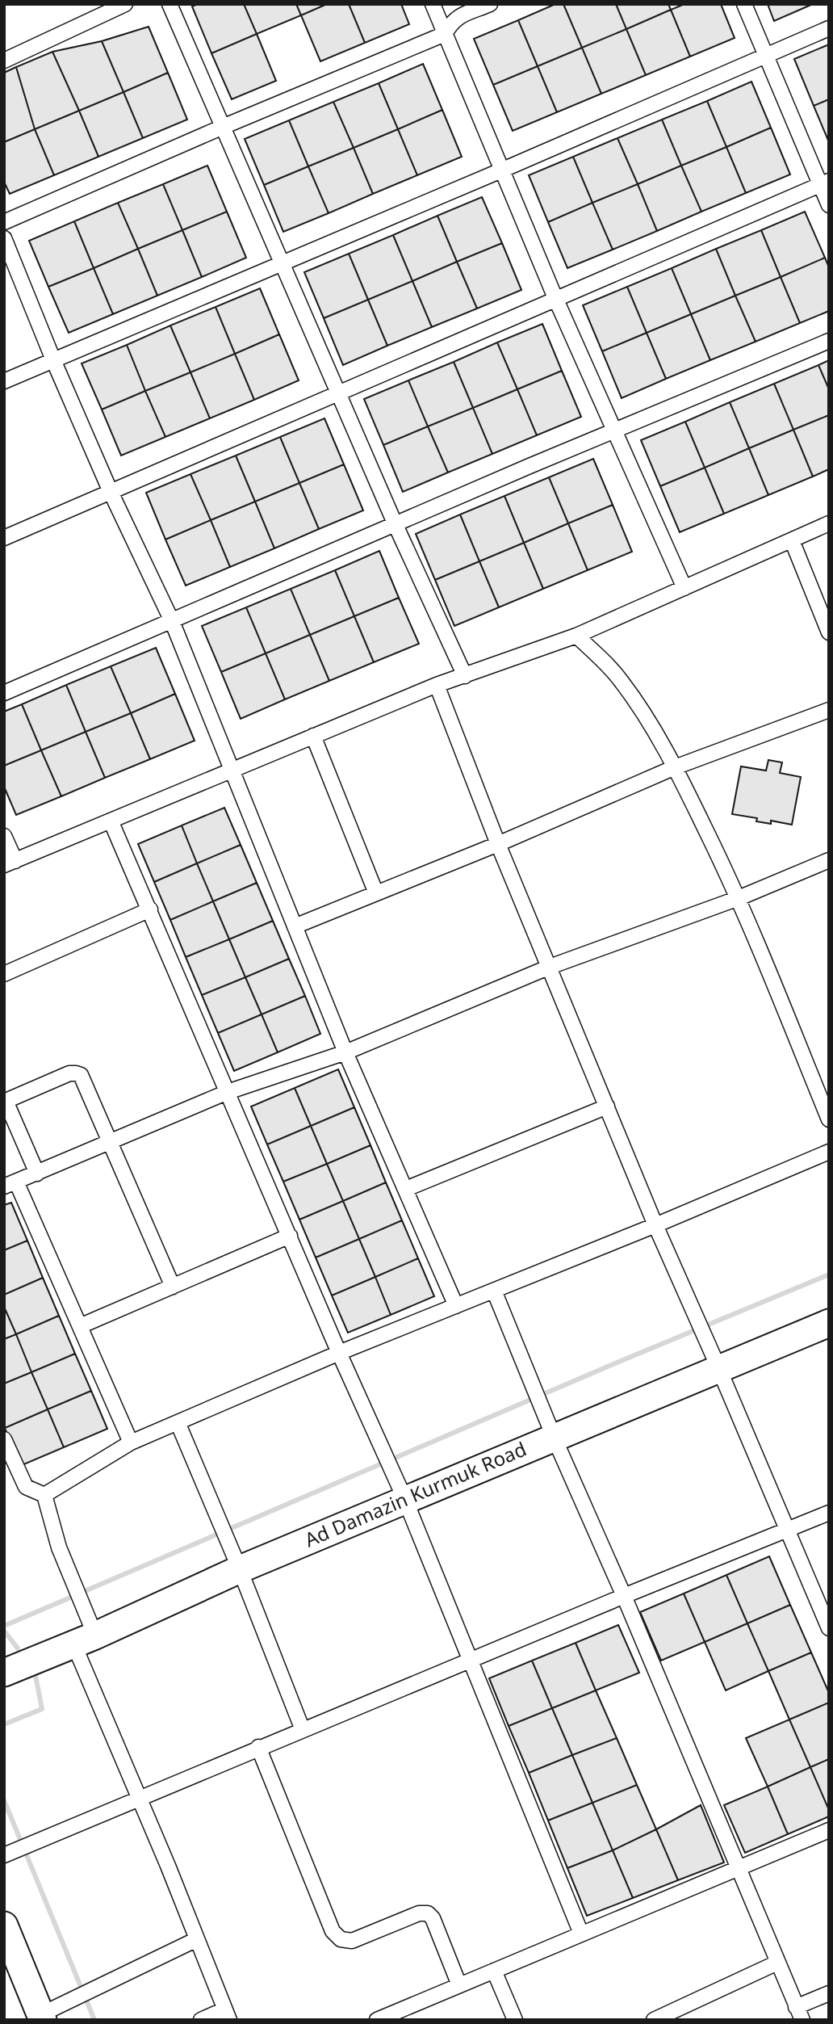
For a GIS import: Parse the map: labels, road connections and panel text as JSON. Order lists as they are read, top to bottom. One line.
{"streets":{"highway":["Ad Damazin Kurmuk Road"]}}
